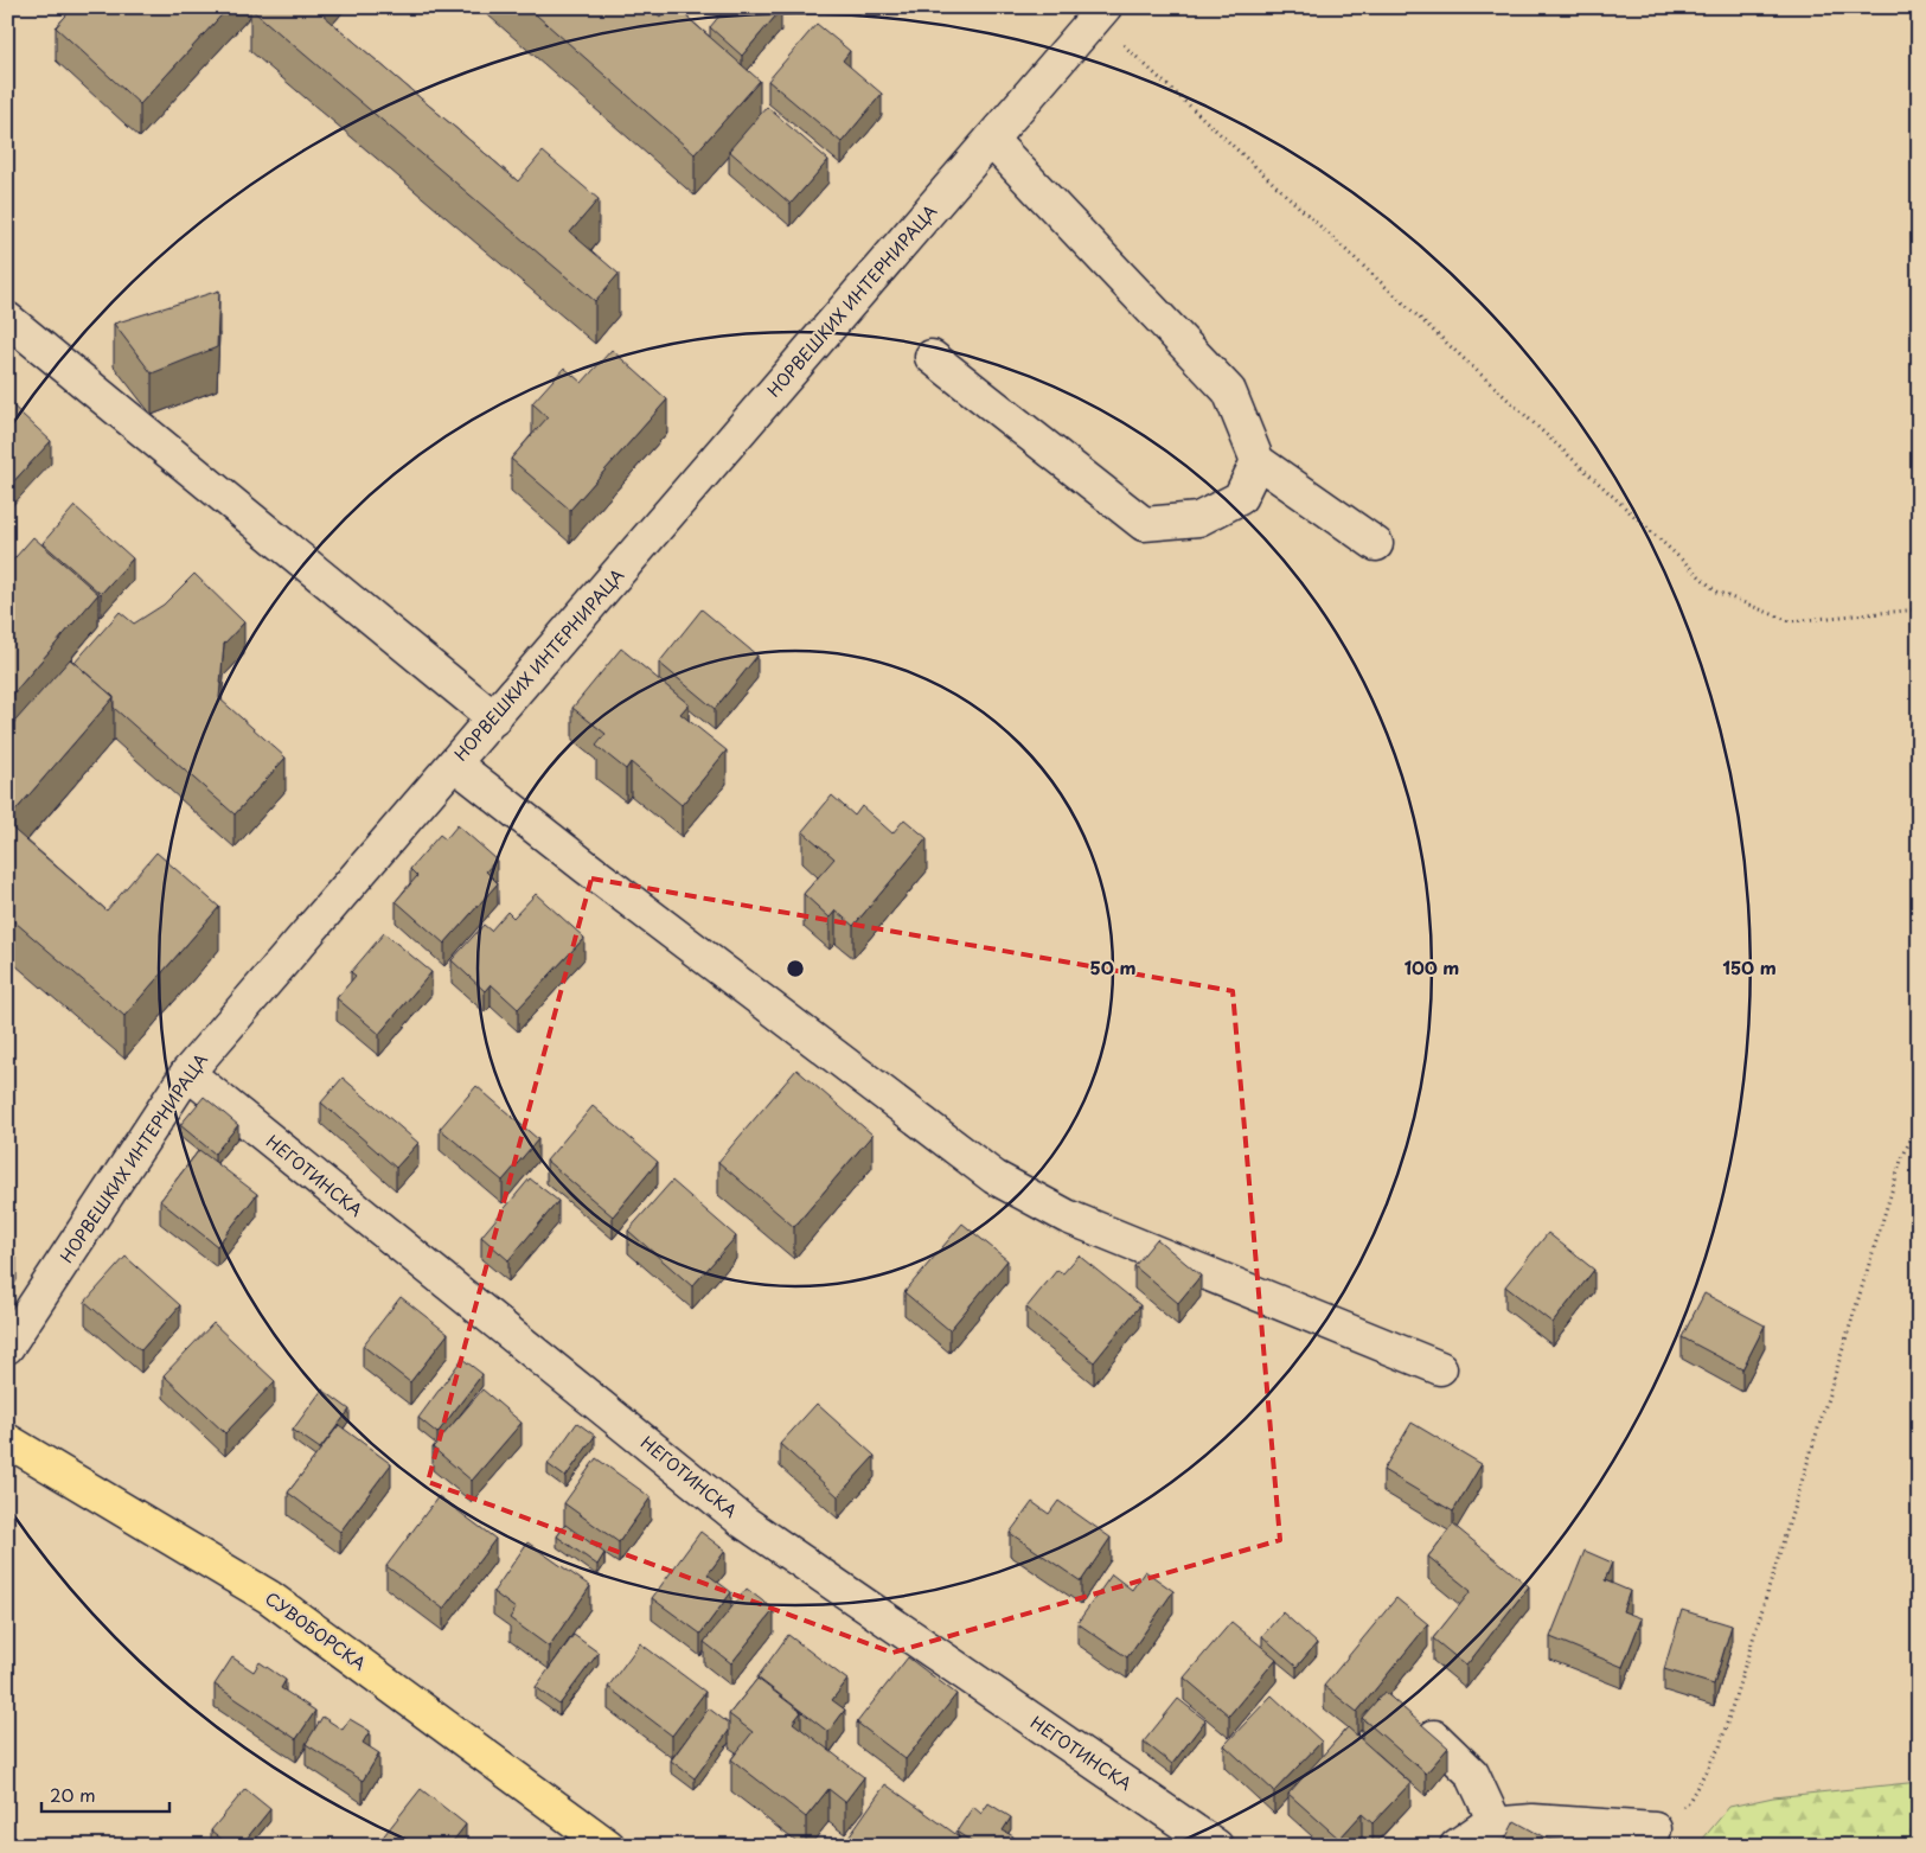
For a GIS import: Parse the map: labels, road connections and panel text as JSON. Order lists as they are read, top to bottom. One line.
{"streets":{"main road":["СУВОБОРСКА"],"street":["НОРВЕШКИХ ИНТЕРНИРАЦА","НЕГОТИНСКА"]},"crossings":[["НОРВЕШКИХ ИНТЕРНИРАЦА","НЕГОТИНСКА"]],"scale_bar":"20 m","rings":["50 m","100 m","150 m"]}
